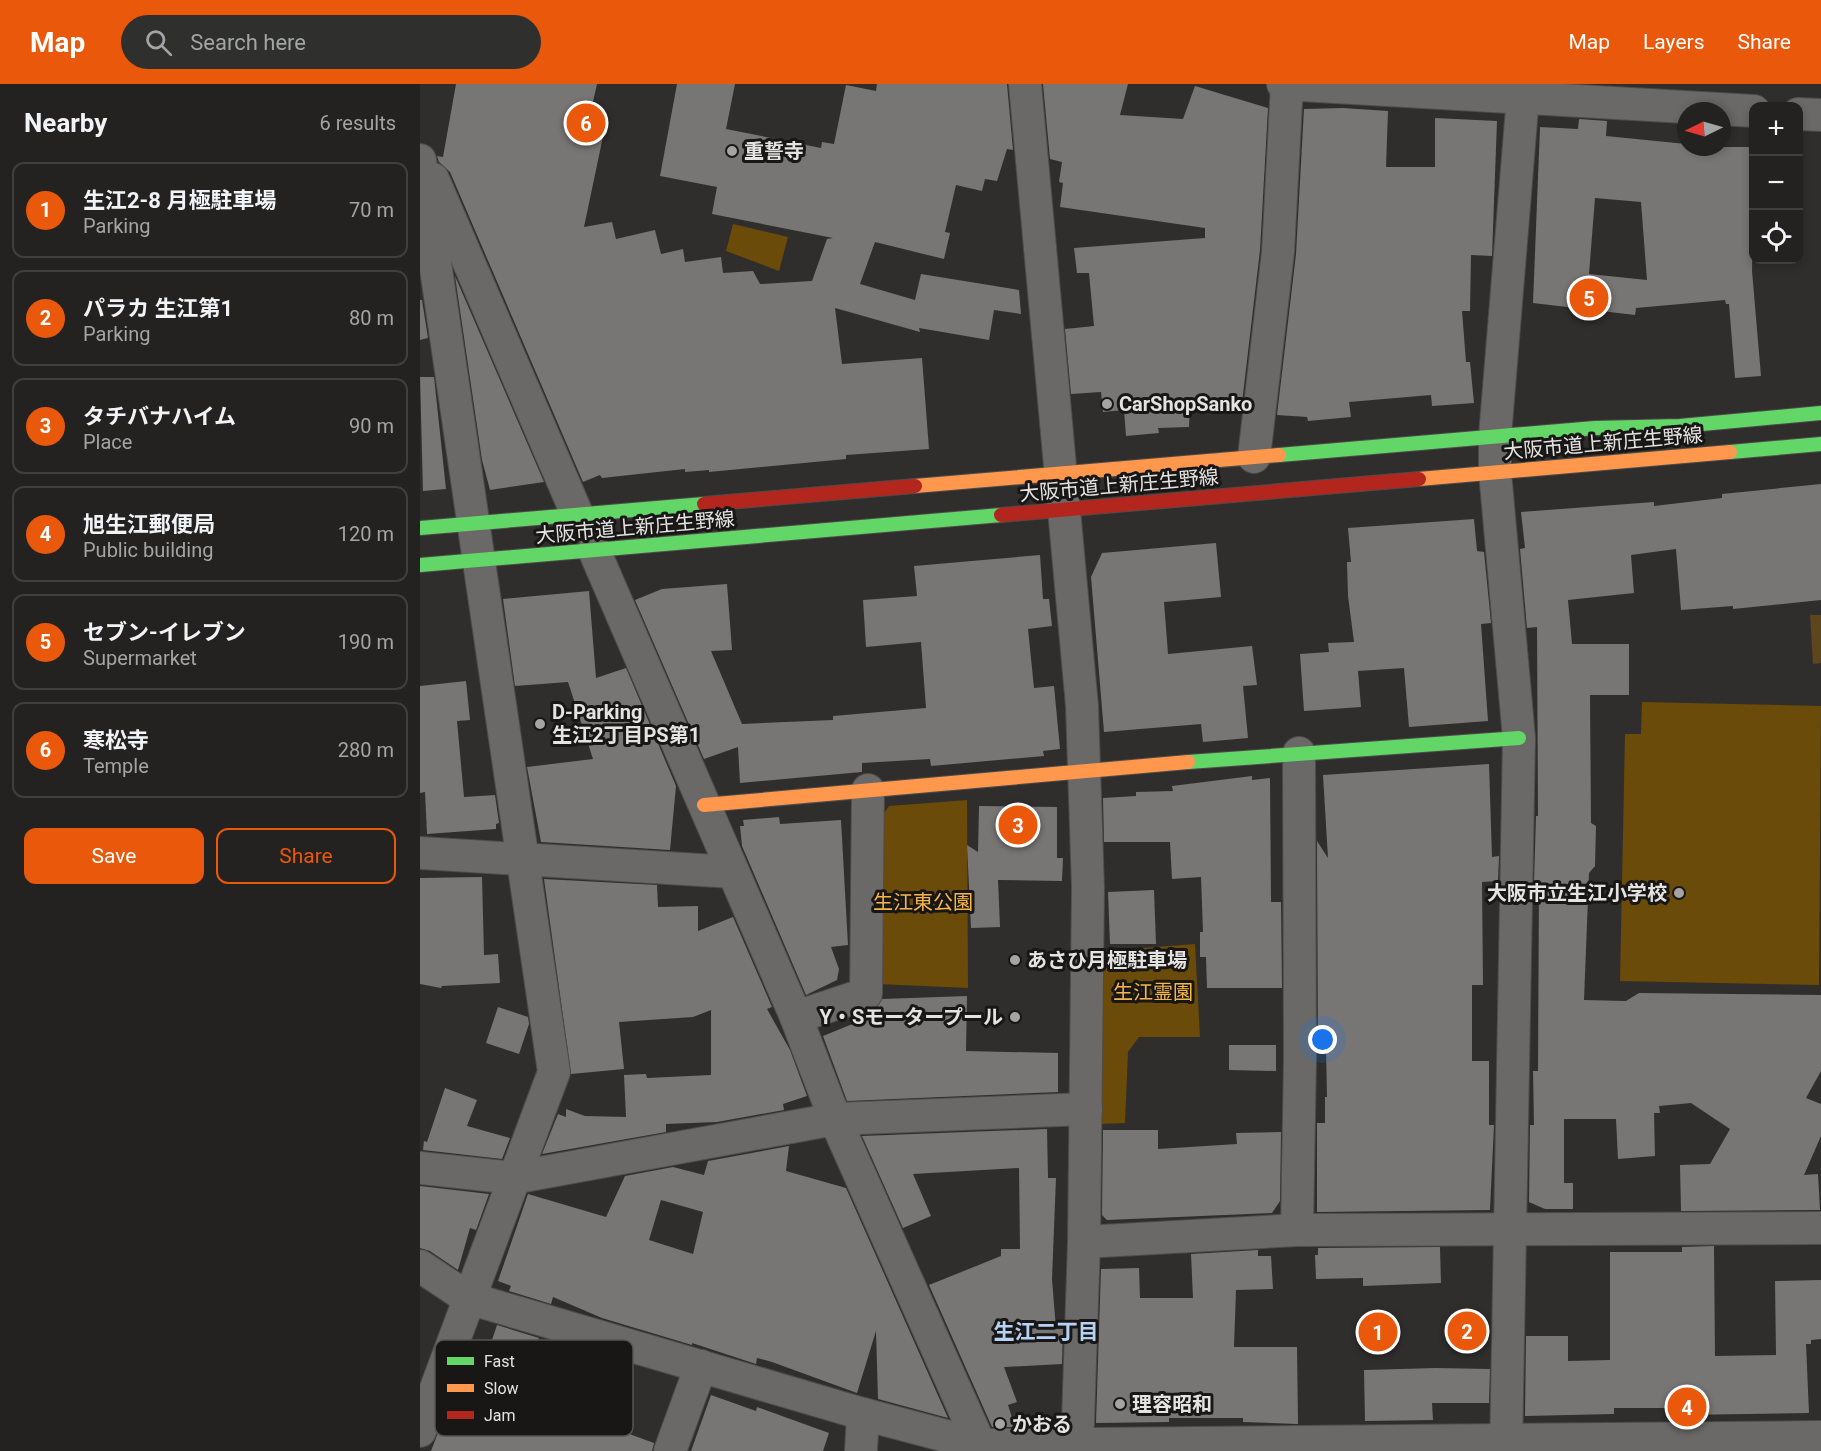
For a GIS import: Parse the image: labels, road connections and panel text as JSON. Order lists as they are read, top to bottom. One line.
{"streets":{"main road":["大阪市道上新庄生野線"]},"districts":["生江二丁目"],"parks":["生江東公園","生江霊園"],"places":["重誓寺","CarShopSanko","D-Parking 生江2丁目PS第1","大阪市立生江小学校","あさひ月極駐車場","Y・Sモータープール","理容昭和","かおる"],"legend":["Fast","Slow","Jam"],"north":"left","page":{"header":"Map","search":"Search here","nav":["Map","Layers","Share"],"heading":["Nearby","6 results"],"pins":["6","5","3","2","1","4"],"map_buttons":["+","−"],"list":[{"mark":"1","name":"生江2-8 月極駐車場","note":"Parking","value":"70 m"},{"mark":"2","name":"パラカ 生江第1","note":"Parking","value":"80 m"},{"mark":"3","name":"タチバナハイム","note":"Place","value":"90 m"},{"mark":"4","name":"旭生江郵便局","note":"Public building","value":"120 m"},{"mark":"5","name":"セブン-イレブン","note":"Supermarket","value":"190 m"},{"mark":"6","name":"寒松寺","note":"Temple","value":"280 m"}],"buttons":["Save","Share"]}}
